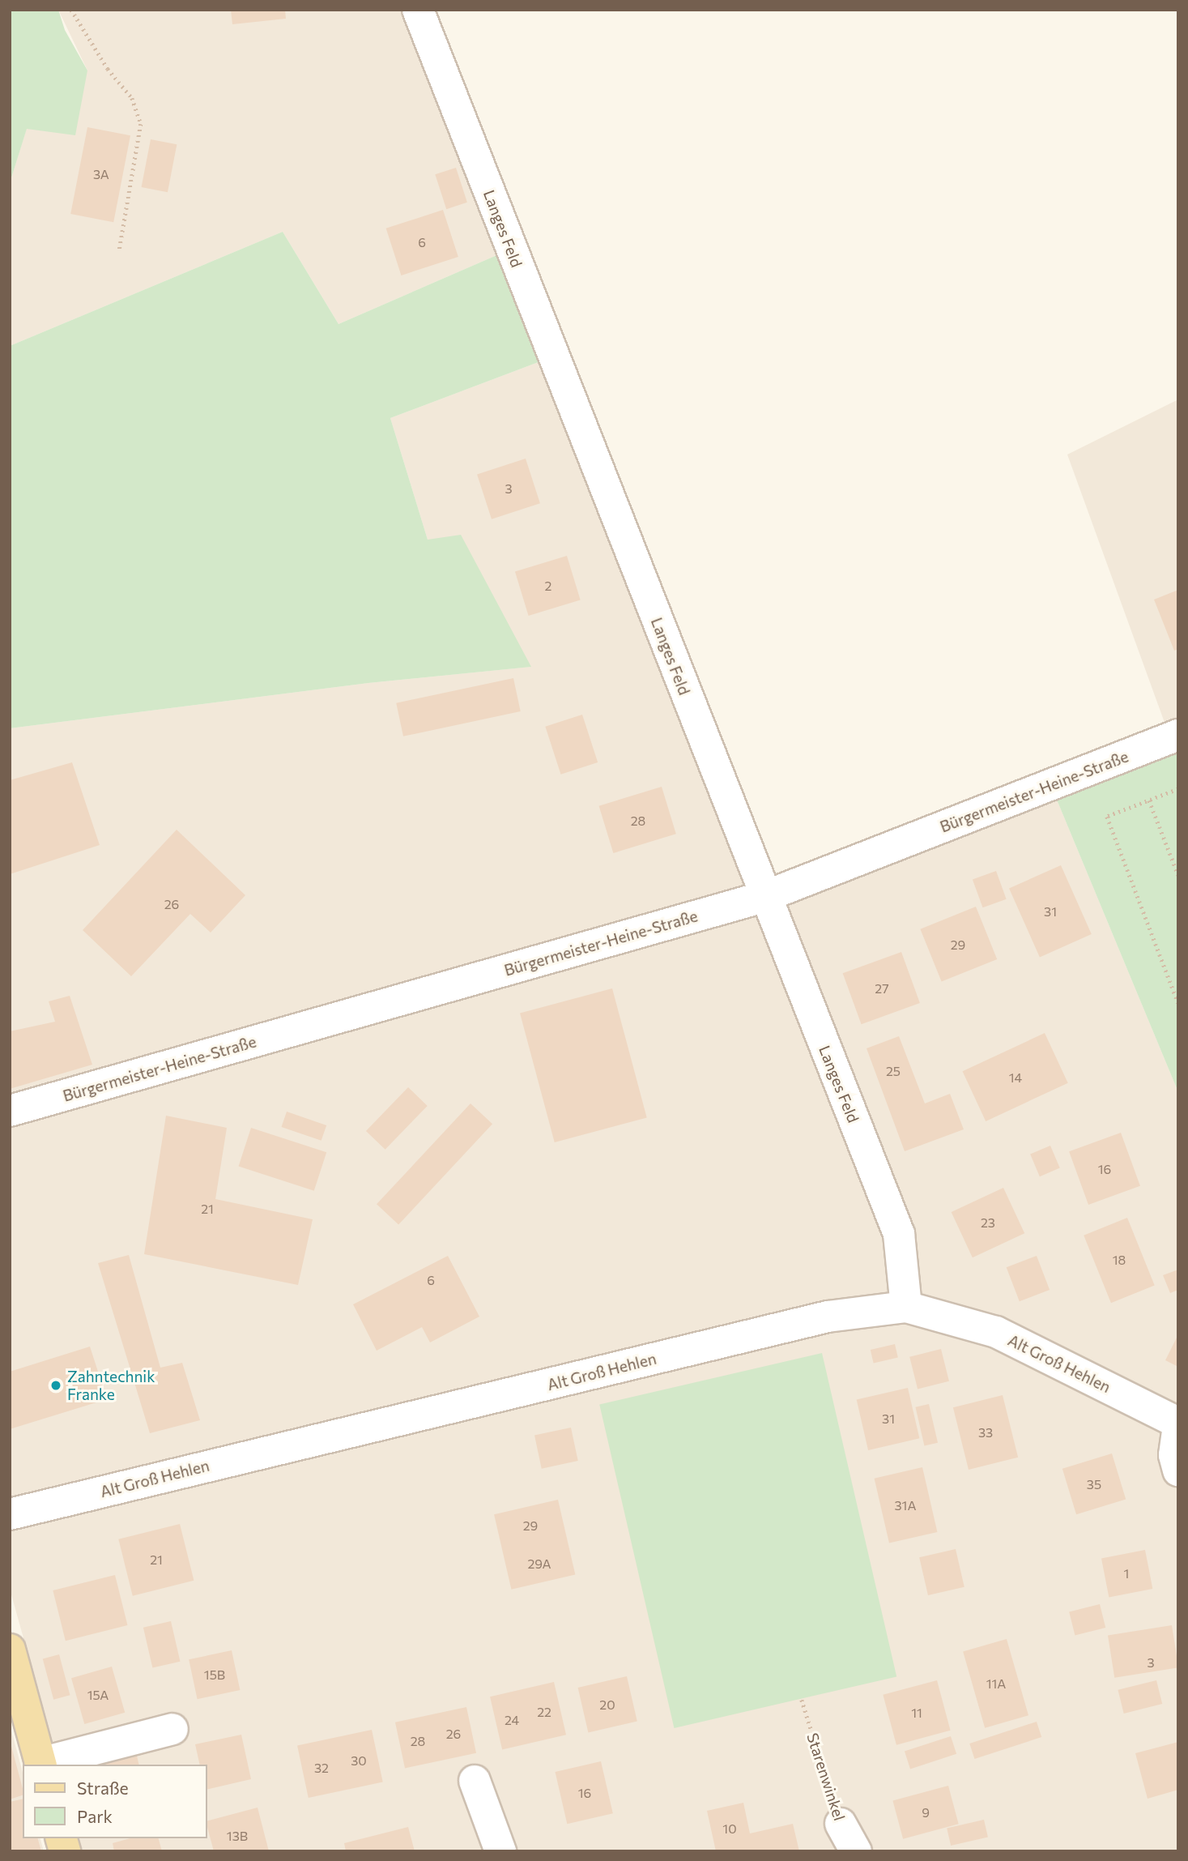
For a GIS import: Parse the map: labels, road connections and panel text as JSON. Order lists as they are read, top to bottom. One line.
{"streets":{"street":["Langes Feld","Bürgermeister-Heine-Straße","Alt Groß Hehlen","Starenwinkel"]},"crossings":[["Langes Feld","Bürgermeister-Heine-Straße"],["Langes Feld","Alt Groß Hehlen"]],"places":["Zahntechnik Franke"],"house_numbers":["3A","6","3","2","28","26","31","29","27","25","14","16","21","23","18","6","31","33","35","31A","29","21","29A","1","3","15B","11A","15A","20","22","11","24","26","28","30","32","16","9","10","13B"],"legend":["Straße","Park"]}
